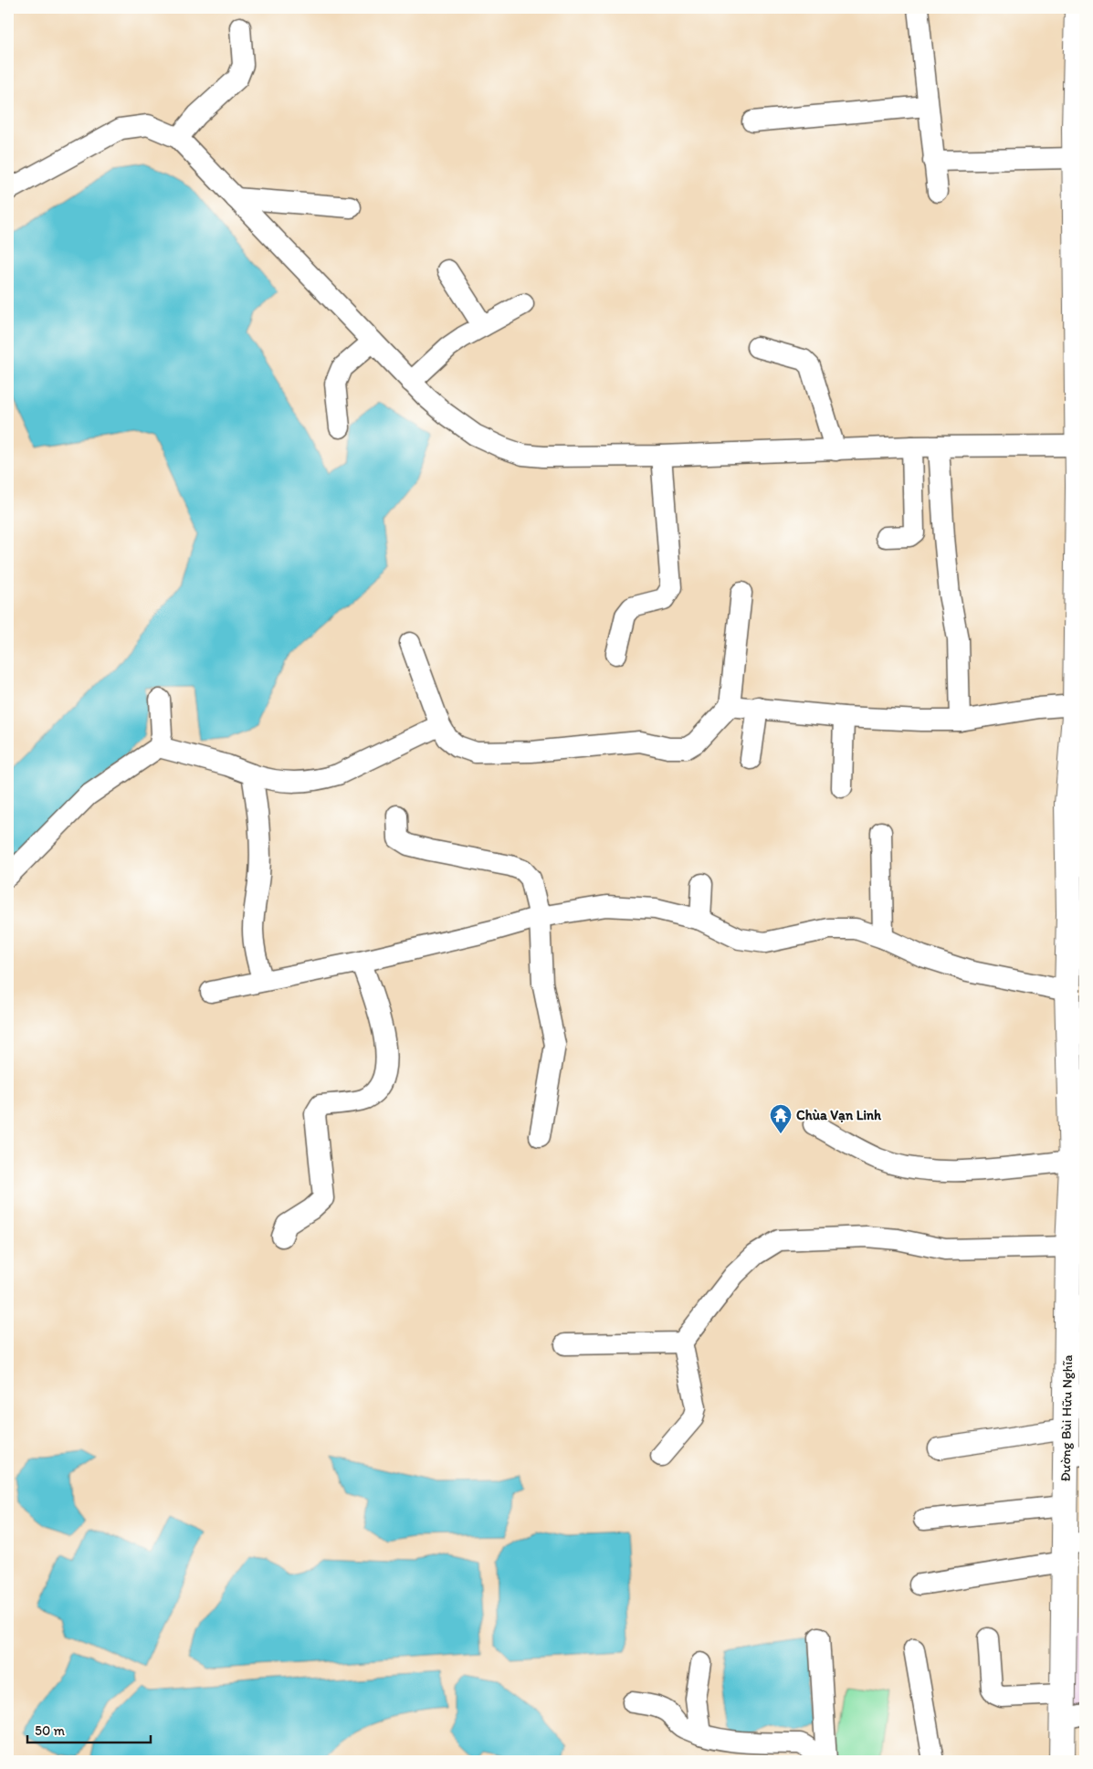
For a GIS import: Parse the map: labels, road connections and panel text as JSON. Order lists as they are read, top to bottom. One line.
{"streets":{"main road":["Đường Bùi Hữu Nghĩa"]},"places":{"temple":["Chùa Vạn Linh"]},"scale_bar":"50 m"}
